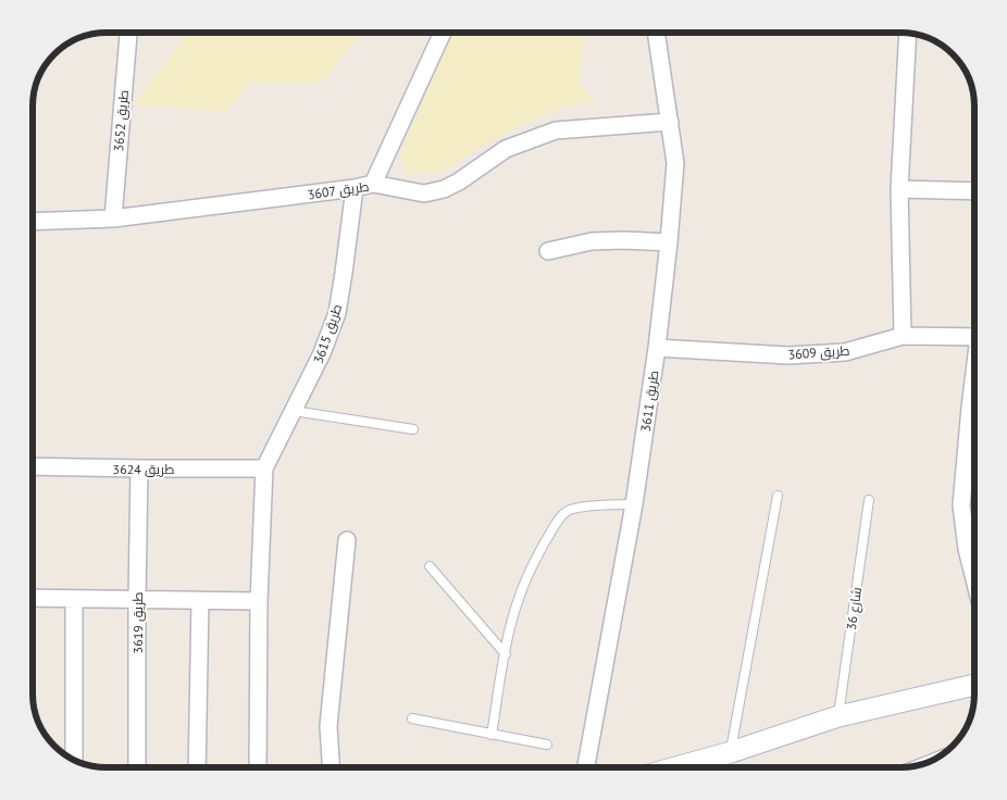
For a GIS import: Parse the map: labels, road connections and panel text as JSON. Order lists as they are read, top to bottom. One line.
{"streets":{"street":["طريق 3652","طريق 3607","طريق 3615","طريق 3609","طريق 3611","طريق 3624","طريق 3619"],"lane":["شارع 36"]},"crossings":[["طريق 3652","طريق 3607"],["طريق 3607","طريق 3615"],["طريق 3607","طريق 3611"],["طريق 3615","طريق 3624"],["طريق 3609","طريق 3611"],["طريق 3624","طريق 3619"]]}
